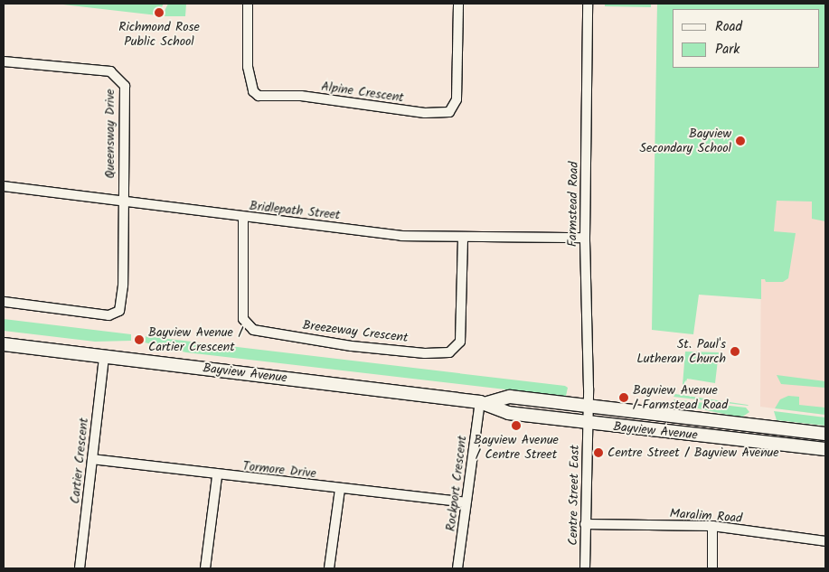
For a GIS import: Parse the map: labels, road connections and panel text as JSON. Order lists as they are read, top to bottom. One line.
{"streets":{"main road":["Bayview Avenue"],"street":["Alpine Crescent","Queensway Drive","Farmstead Road","Bridlepath Street","Breezeway Crescent","Cartier Crescent","Tormore Drive","Rockport Crescent","Centre Street East","Maralim Road"]},"crossings":[["Queensway Drive","Bridlepath Street"],["Farmstead Road","Bridlepath Street"],["Farmstead Road","Bayview Avenue"],["Farmstead Road","Centre Street East"],["Bridlepath Street","Breezeway Crescent"],["Bayview Avenue","Cartier Crescent"],["Bayview Avenue","Rockport Crescent"],["Bayview Avenue","Centre Street East"],["Cartier Crescent","Tormore Drive"],["Tormore Drive","Rockport Crescent"],["Centre Street East","Maralim Road"]],"places":["Richmond Rose Public School","Bayview Secondary School","Bayview Avenue / Cartier Crescent","St. Paul's Lutheran Church","Bayview Avenue / Farmstead Road","Bayview Avenue / Centre Street","Centre Street / Bayview Avenue"],"legend":["Road","Park"]}
